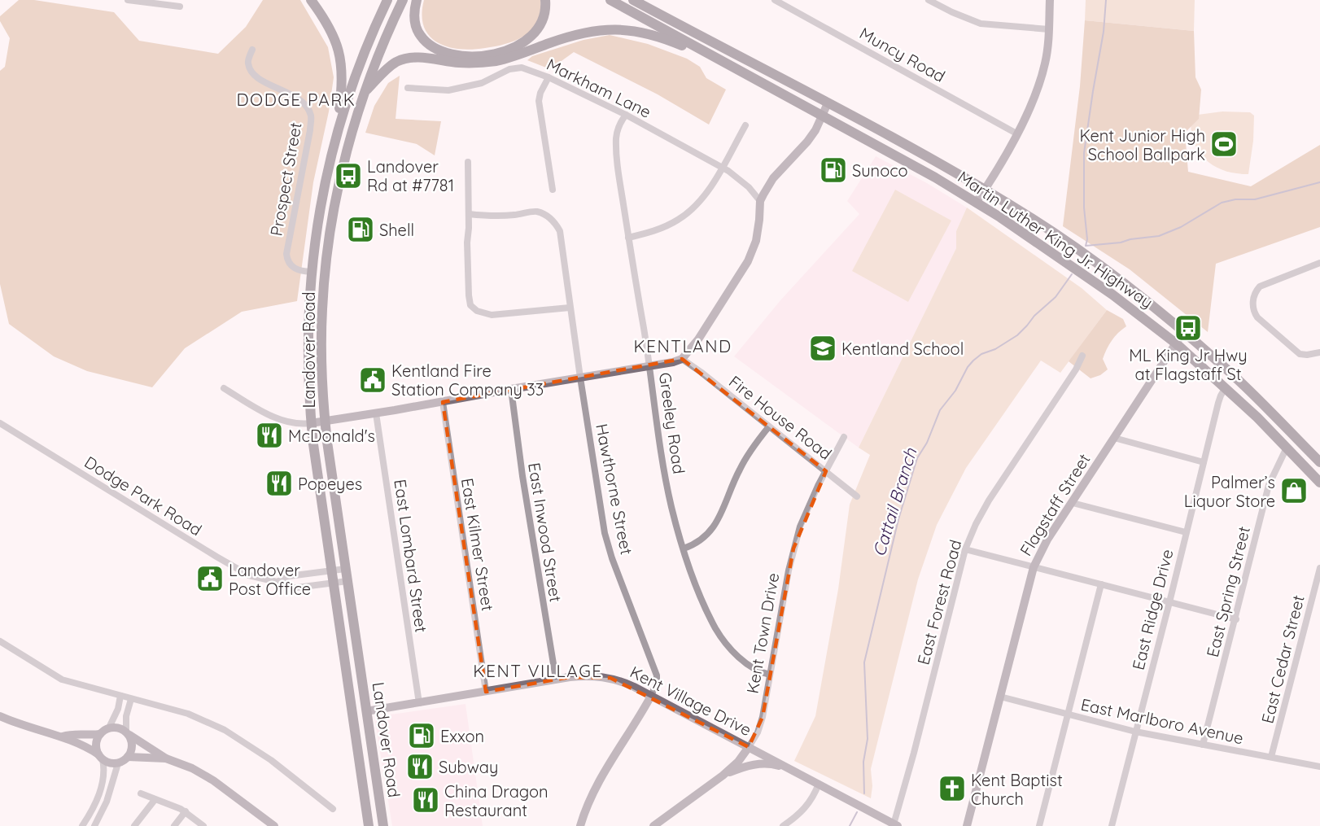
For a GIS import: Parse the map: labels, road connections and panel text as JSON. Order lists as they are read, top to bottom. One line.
{"streets":{"main road":["Martin Luther King Jr. Highway","Landover Road"],"street":["Muncy Road","Markham Lane","Prospect Street","Fire House Road","Greeley Road","Hawthorne Street","Dodge Park Road","Flagstaff Street","East Inwood Street","East Kilmer Street","East Lombard Street","East Spring Street","East Forest Road","East Ridge Drive","Kent Town Drive","East Cedar Street","Kent Village Drive","East Marlboro Avenue"]},"crossings":[["Markham Lane","Greeley Road"],["Prospect Street","Landover Road"],["Martin Luther King Jr. Highway","Flagstaff Street"],["Martin Luther King Jr. Highway","East Spring Street"],["Martin Luther King Jr. Highway","East Ridge Drive"],["Landover Road","Dodge Park Road"],["Landover Road","Kent Village Drive"],["Fire House Road","Kent Town Drive"],["Greeley Road","Kent Town Drive"],["Hawthorne Street","Kent Village Drive"],["Flagstaff Street","East Marlboro Avenue"],["East Inwood Street","Kent Village Drive"],["East Kilmer Street","Kent Village Drive"],["East Lombard Street","Kent Village Drive"],["East Spring Street","East Marlboro Avenue"],["East Forest Road","Kent Village Drive"],["East Ridge Drive","East Marlboro Avenue"],["Kent Town Drive","Kent Village Drive"],["East Cedar Street","East Marlboro Avenue"]],"districts":["DODGE PARK","KENTLAND","KENT VILLAGE"],"water":["Cattail Branch"],"places":{"sports":["Kent Junior High School Ballpark"],"fuel station":["Sunoco","Shell","Exxon"],"bus stop":["Landover Rd at #7781","ML King Jr Hwy at Flagstaff St"],"school or university":["Kentland School"],"public building":["Kentland Fire Station Company 33","Landover Post Office"],"restaurant":["McDonald's","Popeyes","Subway","China Dragon Restaurant"],"shop":["Palmer’s Liquor Store"],"church":["Kent Baptist Church"]}}
